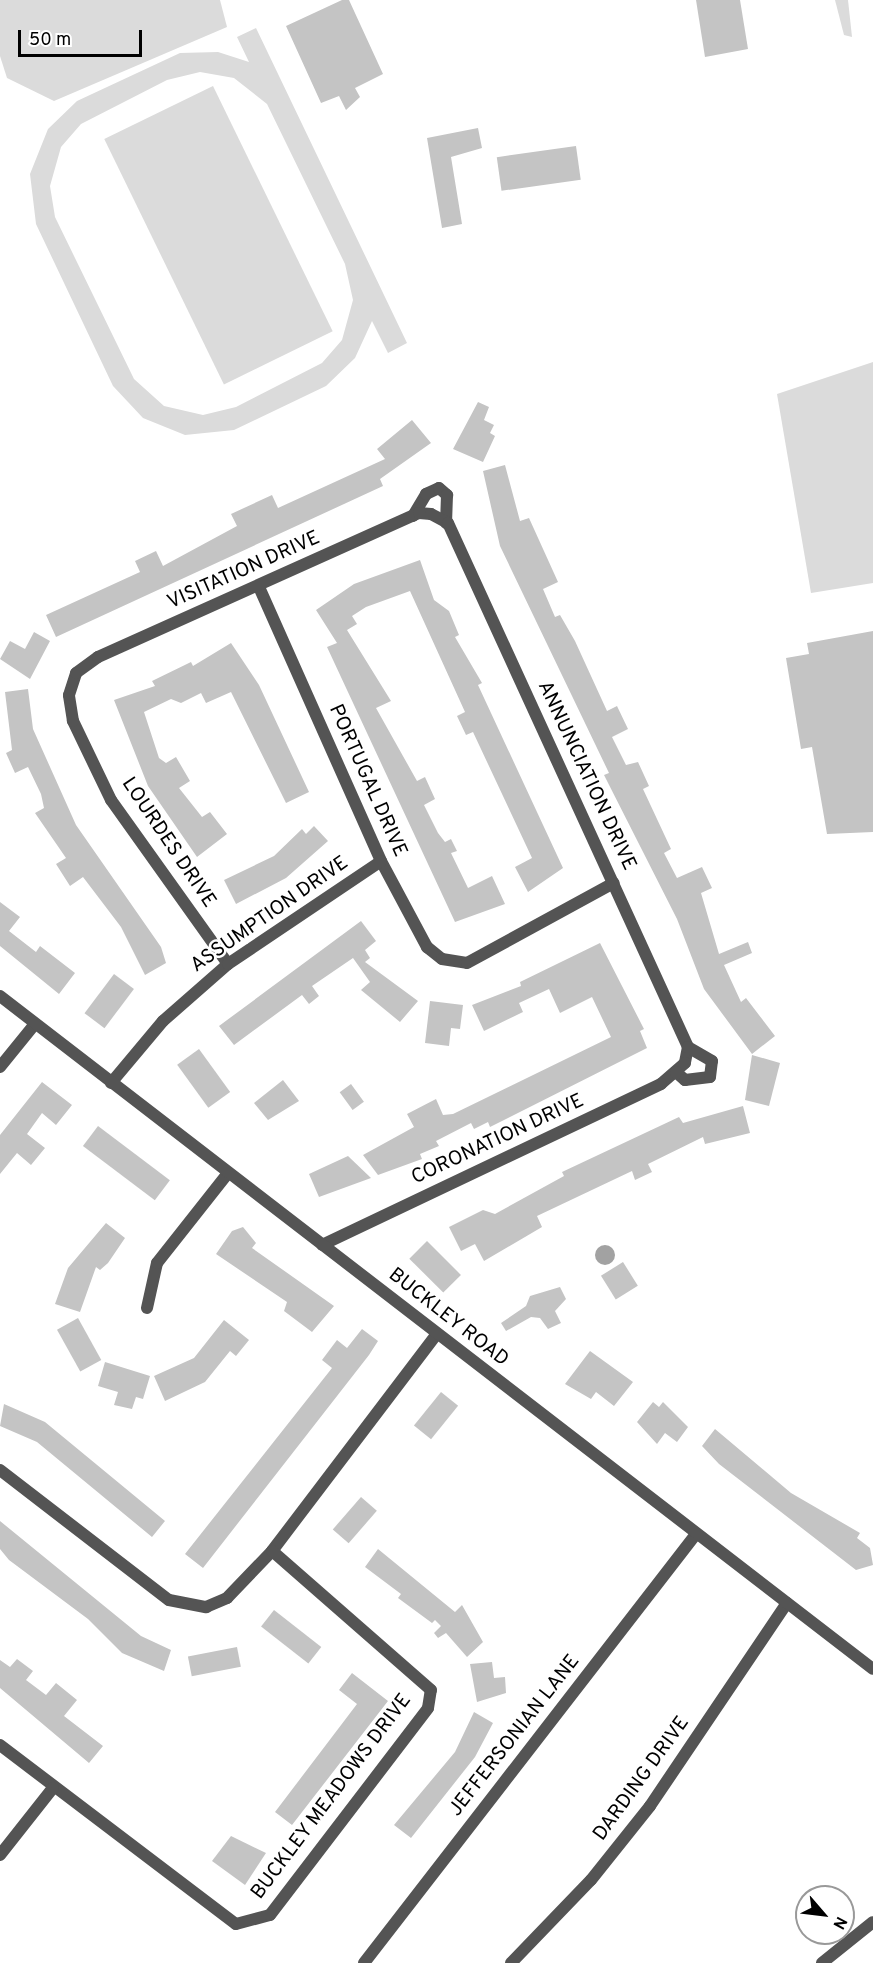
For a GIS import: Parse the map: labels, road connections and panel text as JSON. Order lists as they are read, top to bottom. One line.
{"streets":{"street":["VISITATION DRIVE","ANNUNCIATION DRIVE","PORTUGAL DRIVE","LOURDES DRIVE","ASSUMPTION DRIVE","CORONATION DRIVE","BUCKLEY ROAD","JEFFERSONIAN LANE","DARDING DRIVE","BUCKLEY MEADOWS DRIVE"]},"crossings":[["VISITATION DRIVE","ANNUNCIATION DRIVE"],["VISITATION DRIVE","PORTUGAL DRIVE"],["VISITATION DRIVE","LOURDES DRIVE"],["ANNUNCIATION DRIVE","PORTUGAL DRIVE"],["PORTUGAL DRIVE","ASSUMPTION DRIVE"],["LOURDES DRIVE","ASSUMPTION DRIVE"],["ASSUMPTION DRIVE","BUCKLEY ROAD"],["CORONATION DRIVE","BUCKLEY ROAD"],["BUCKLEY ROAD","JEFFERSONIAN LANE"],["BUCKLEY ROAD","DARDING DRIVE"]],"scale_bar":"50 m","north":"bottom right"}
